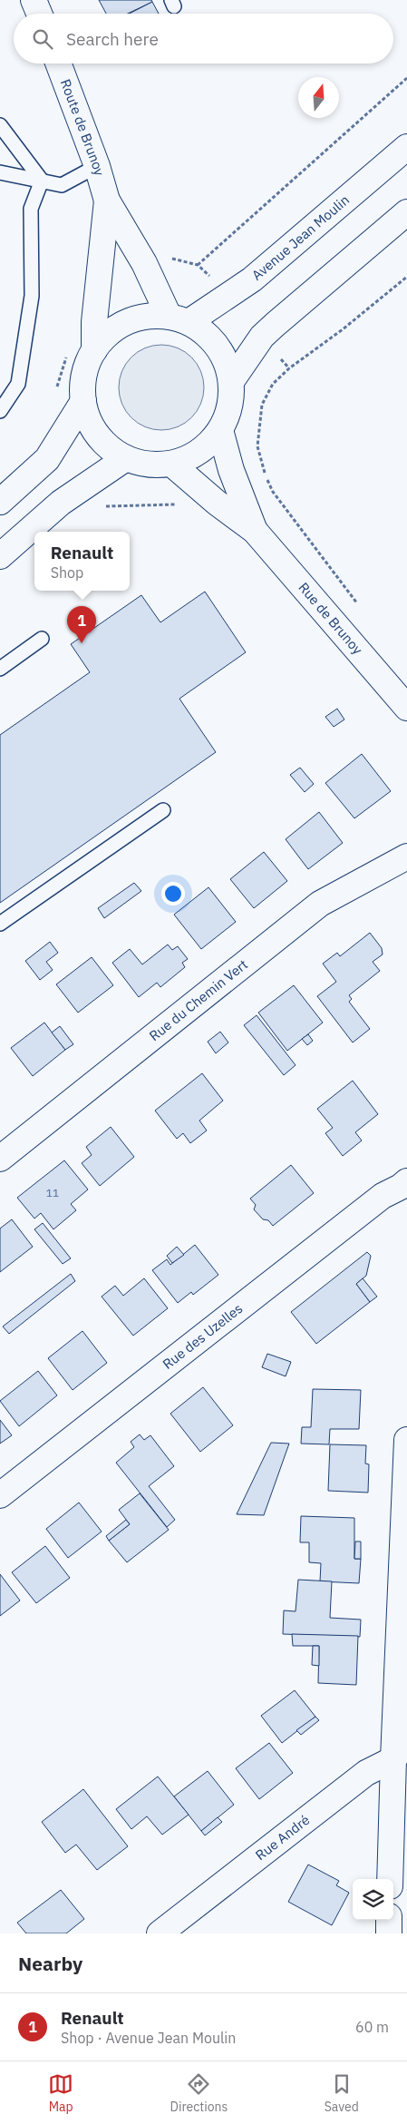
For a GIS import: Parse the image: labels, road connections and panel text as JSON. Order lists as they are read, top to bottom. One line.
{"streets":{"street":["Route de Brunoy","Avenue Jean Moulin","Rue de Brunoy","Rue du Chemin Vert","Rue des Uzelles","Rue André"]},"crossings":[["Route de Brunoy","Avenue Jean Moulin"],["Route de Brunoy","Rue de Brunoy"],["Avenue Jean Moulin","Rue de Brunoy"]],"house_numbers":["11"],"north":"top","page":{"search":"Search here","popup":["Renault","Shop"],"pins":"1","heading":"Nearby","list":[{"mark":"1","name":"Renault","note":"Shop · Avenue Jean Moulin","value":"60 m"}],"nav":["Map","Directions","Saved"]}}
